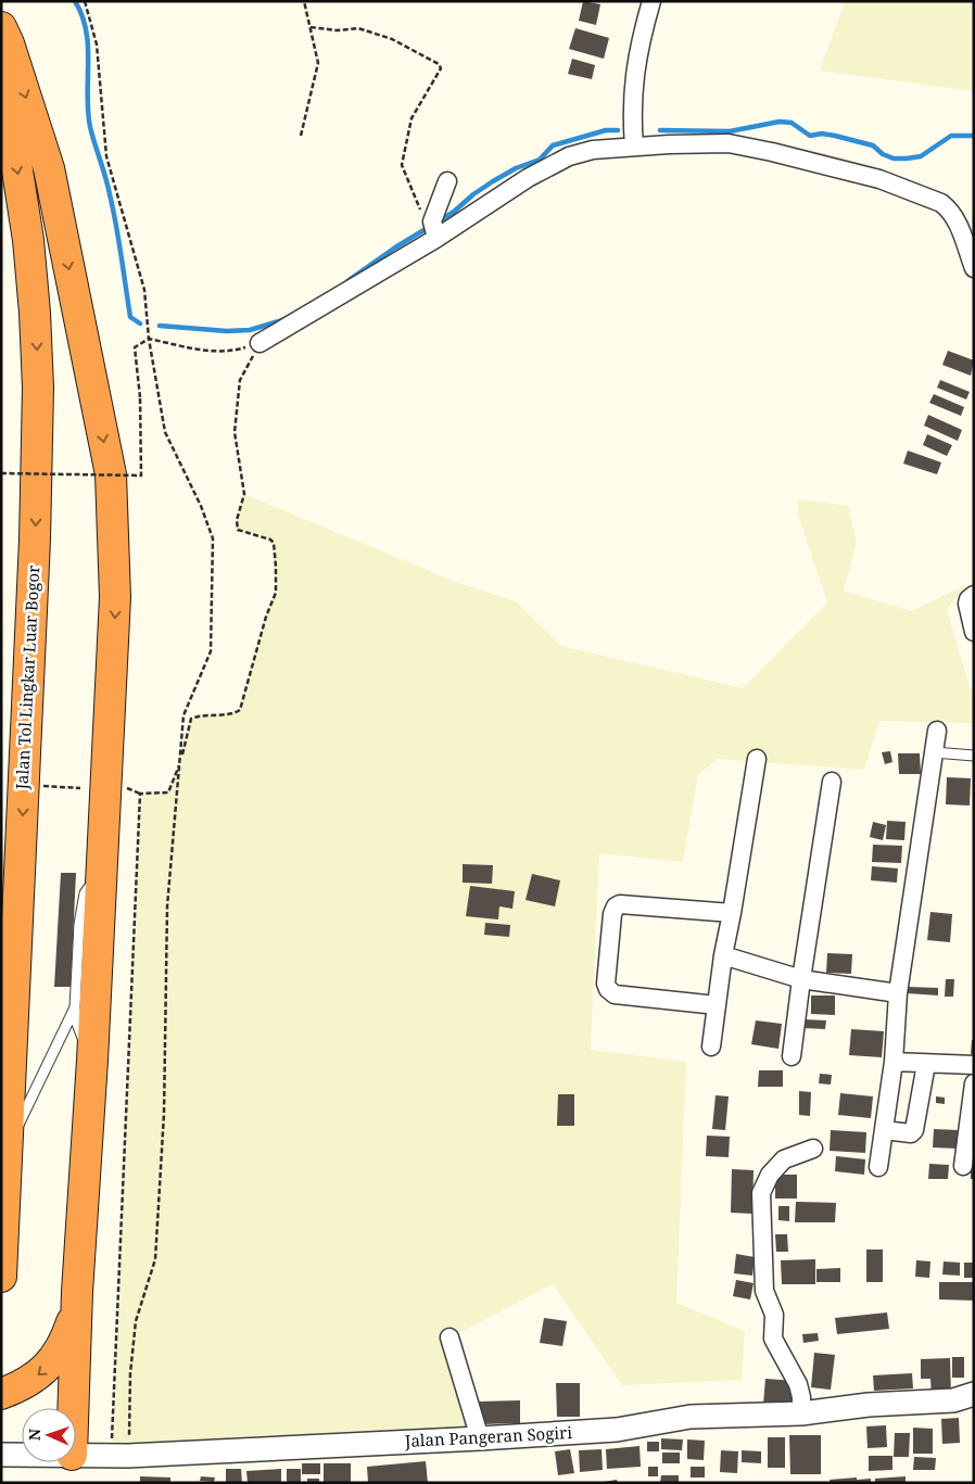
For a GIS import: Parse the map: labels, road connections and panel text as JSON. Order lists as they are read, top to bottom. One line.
{"streets":{"highway":["Jalan Tol Lingkar Luar Bogor"],"street":["Jalan Pangeran Sogiri"]},"north":"left"}
